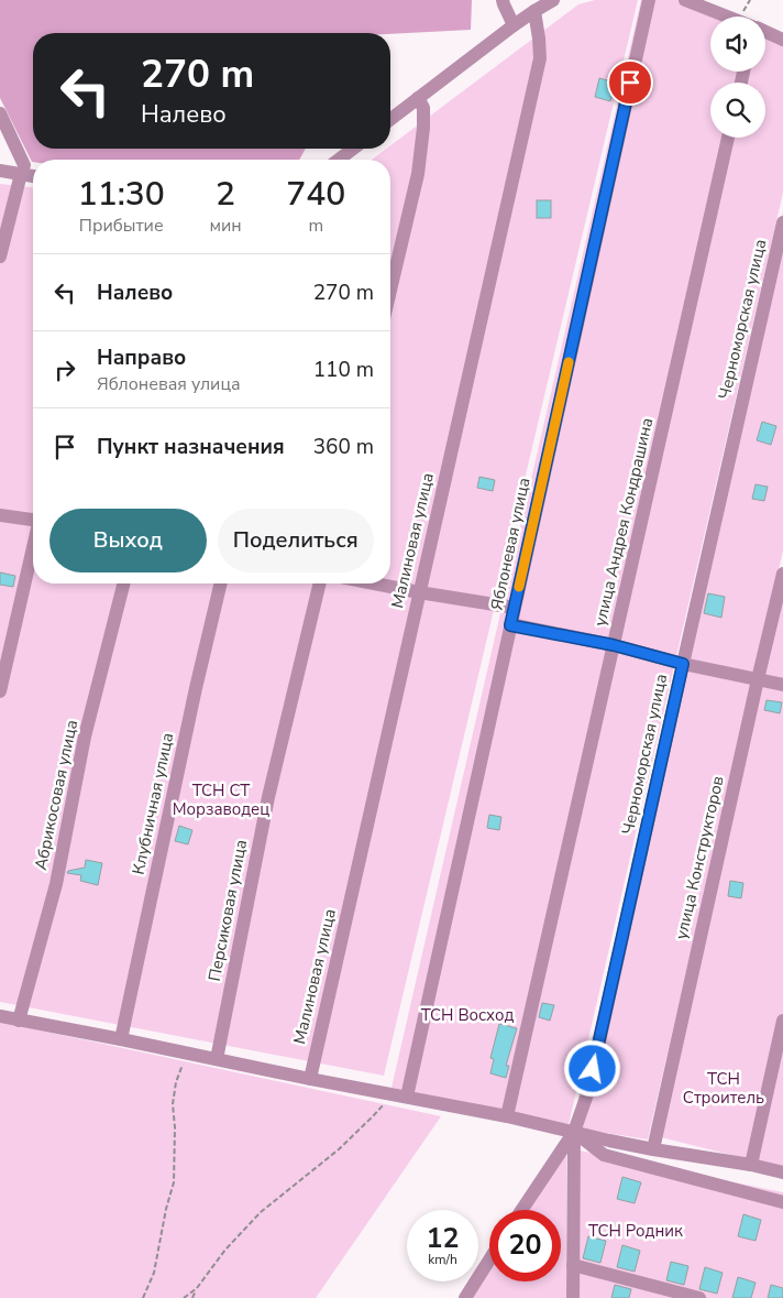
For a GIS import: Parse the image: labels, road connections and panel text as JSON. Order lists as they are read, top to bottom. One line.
{"streets":{"street":["Черноморская улица","улица Андрея Кондрашина","Малиновая улица","Яблоневая улица","Абрикосовая улица","Клубничная улица","улица Конструкторов","Персиковая улица"]},"parks":["ТСН СТ Морзаводец","ТСН Восход","ТСН Строитель","ТСН Родник"],"page":{"turn":["270 m","Налево"],"eta":["11:30","Прибытие","2","мин","740","m"],"list":[{"name":"Налево","value":"270 m"},{"name":"Направо","note":"Яблоневая улица","value":"110 m"},{"name":"Пункт назначения","value":"360 m"}],"buttons":["Выход","Поделиться"],"speed":"12 km/h","limit":"20"}}
